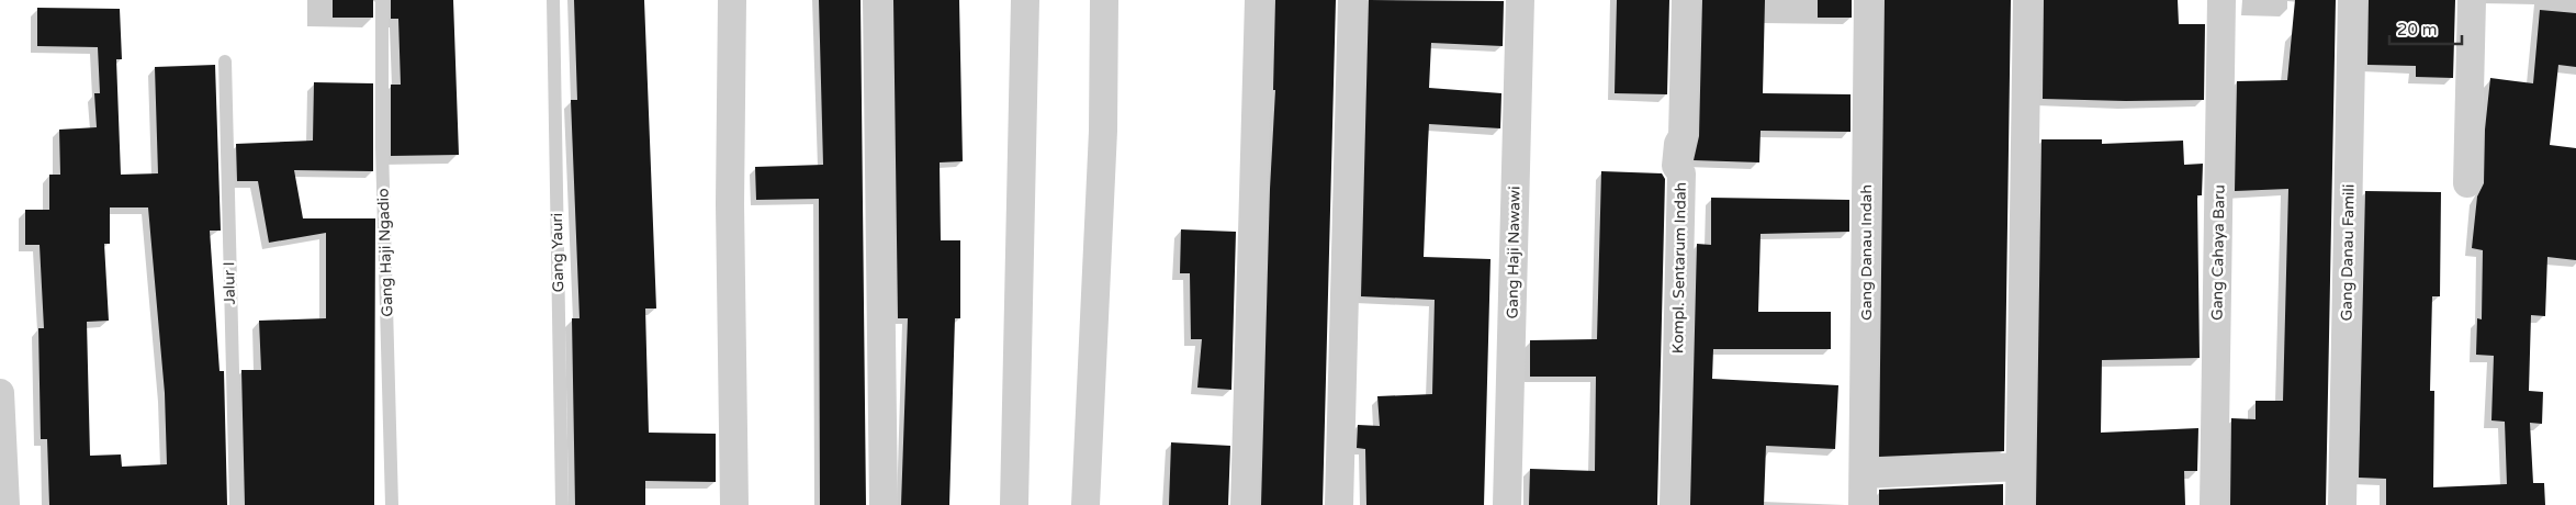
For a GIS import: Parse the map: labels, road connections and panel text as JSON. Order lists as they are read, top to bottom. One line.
{"streets":{"street":["Gang Haji Nawawi","Gang Danau Indah","Gang Cahaya Baru","Gang Danau Famili","Kompl. Sentarum Indah"],"lane":["Gang Haji Ngadio","Gang Yauri","Jalur I"]},"scale_bar":"20 m"}
